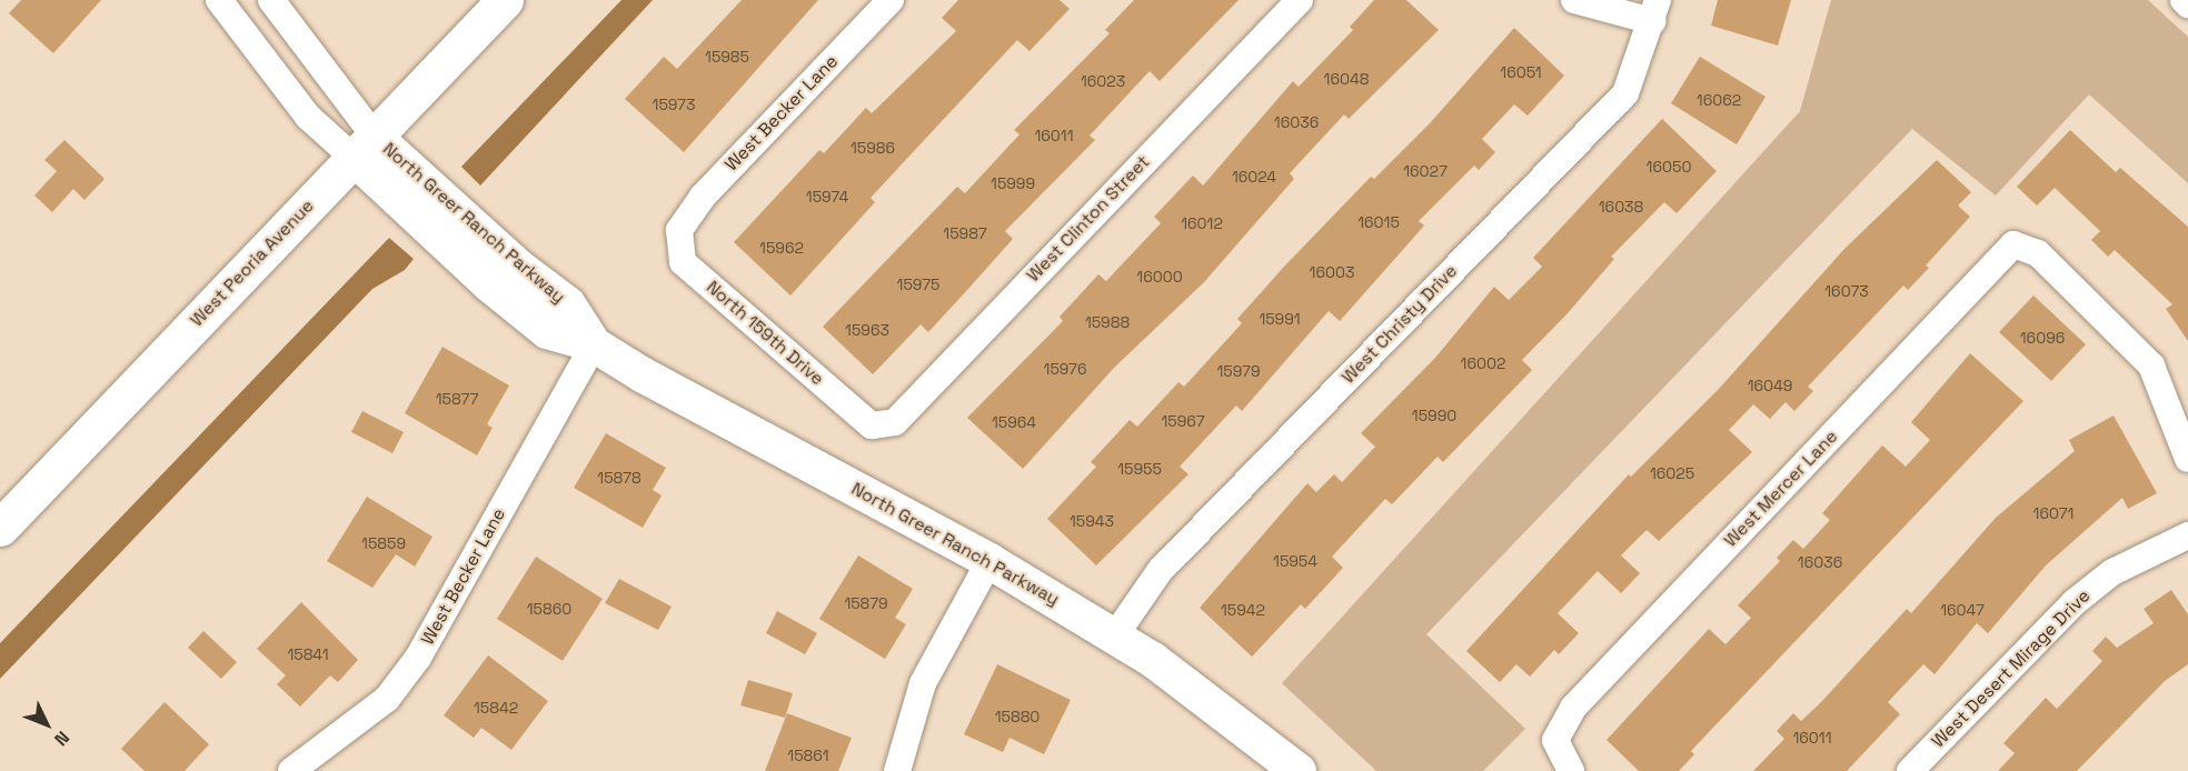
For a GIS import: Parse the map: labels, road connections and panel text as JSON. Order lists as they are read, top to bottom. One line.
{"streets":{"main road":["West Peoria Avenue"],"street":["West Becker Lane","West Clinton Street","North Greer Ranch Parkway","West Christy Drive","North 159th Drive","West Mercer Lane","West Desert Mirage Drive"]},"crossings":[["West Becker Lane","North Greer Ranch Parkway"],["West Becker Lane","North 159th Drive"],["West Clinton Street","North 159th Drive"],["North Greer Ranch Parkway","West Peoria Avenue"],["North Greer Ranch Parkway","West Christy Drive"]],"house_numbers":["15985","16051","16048","16023","16062","15973","16036","16011","15986","16050","16027","16024","15999","15974","16038","16015","16012","15987","15962","16003","16000","15975","16073","15991","15988","15963","16096","16002","15976","15979","16049","15877","15990","15967","15964","15955","16025","15878","16071","15943","15859","15954","16036","15879","15860","15942","16047","15841","15842","15880","16011","15861"],"north":"bottom right"}
